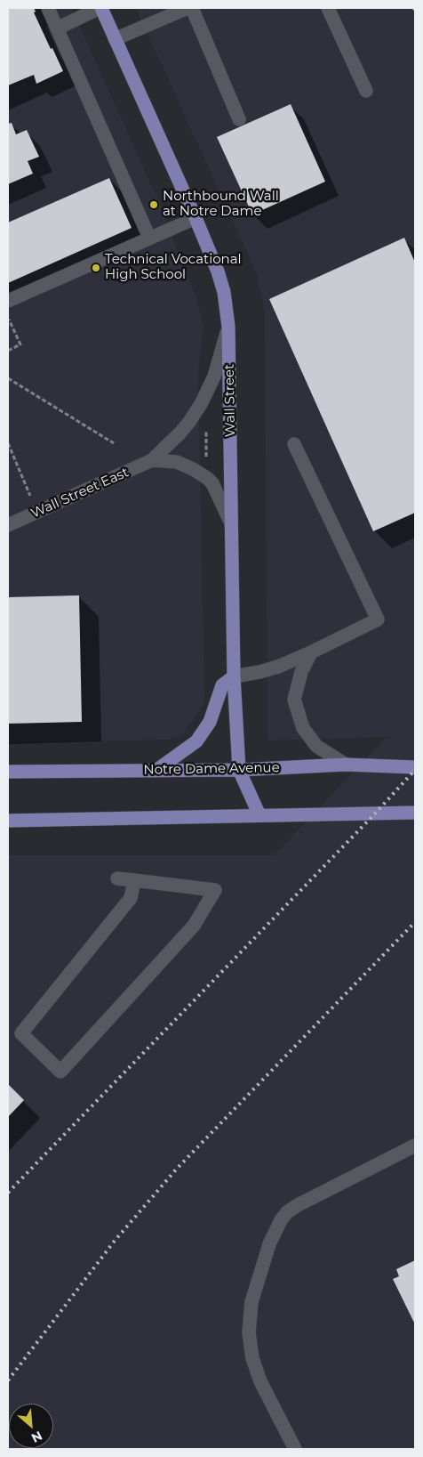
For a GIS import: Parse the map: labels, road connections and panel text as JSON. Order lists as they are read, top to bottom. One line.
{"streets":{"main road":["Wall Street","Notre Dame Avenue"],"street":["Wall Street East"]},"crossings":[["Wall Street","Notre Dame Avenue"]],"places":["Northbound Wall at Notre Dame","Technical Vocational High School"],"north":"bottom right"}
